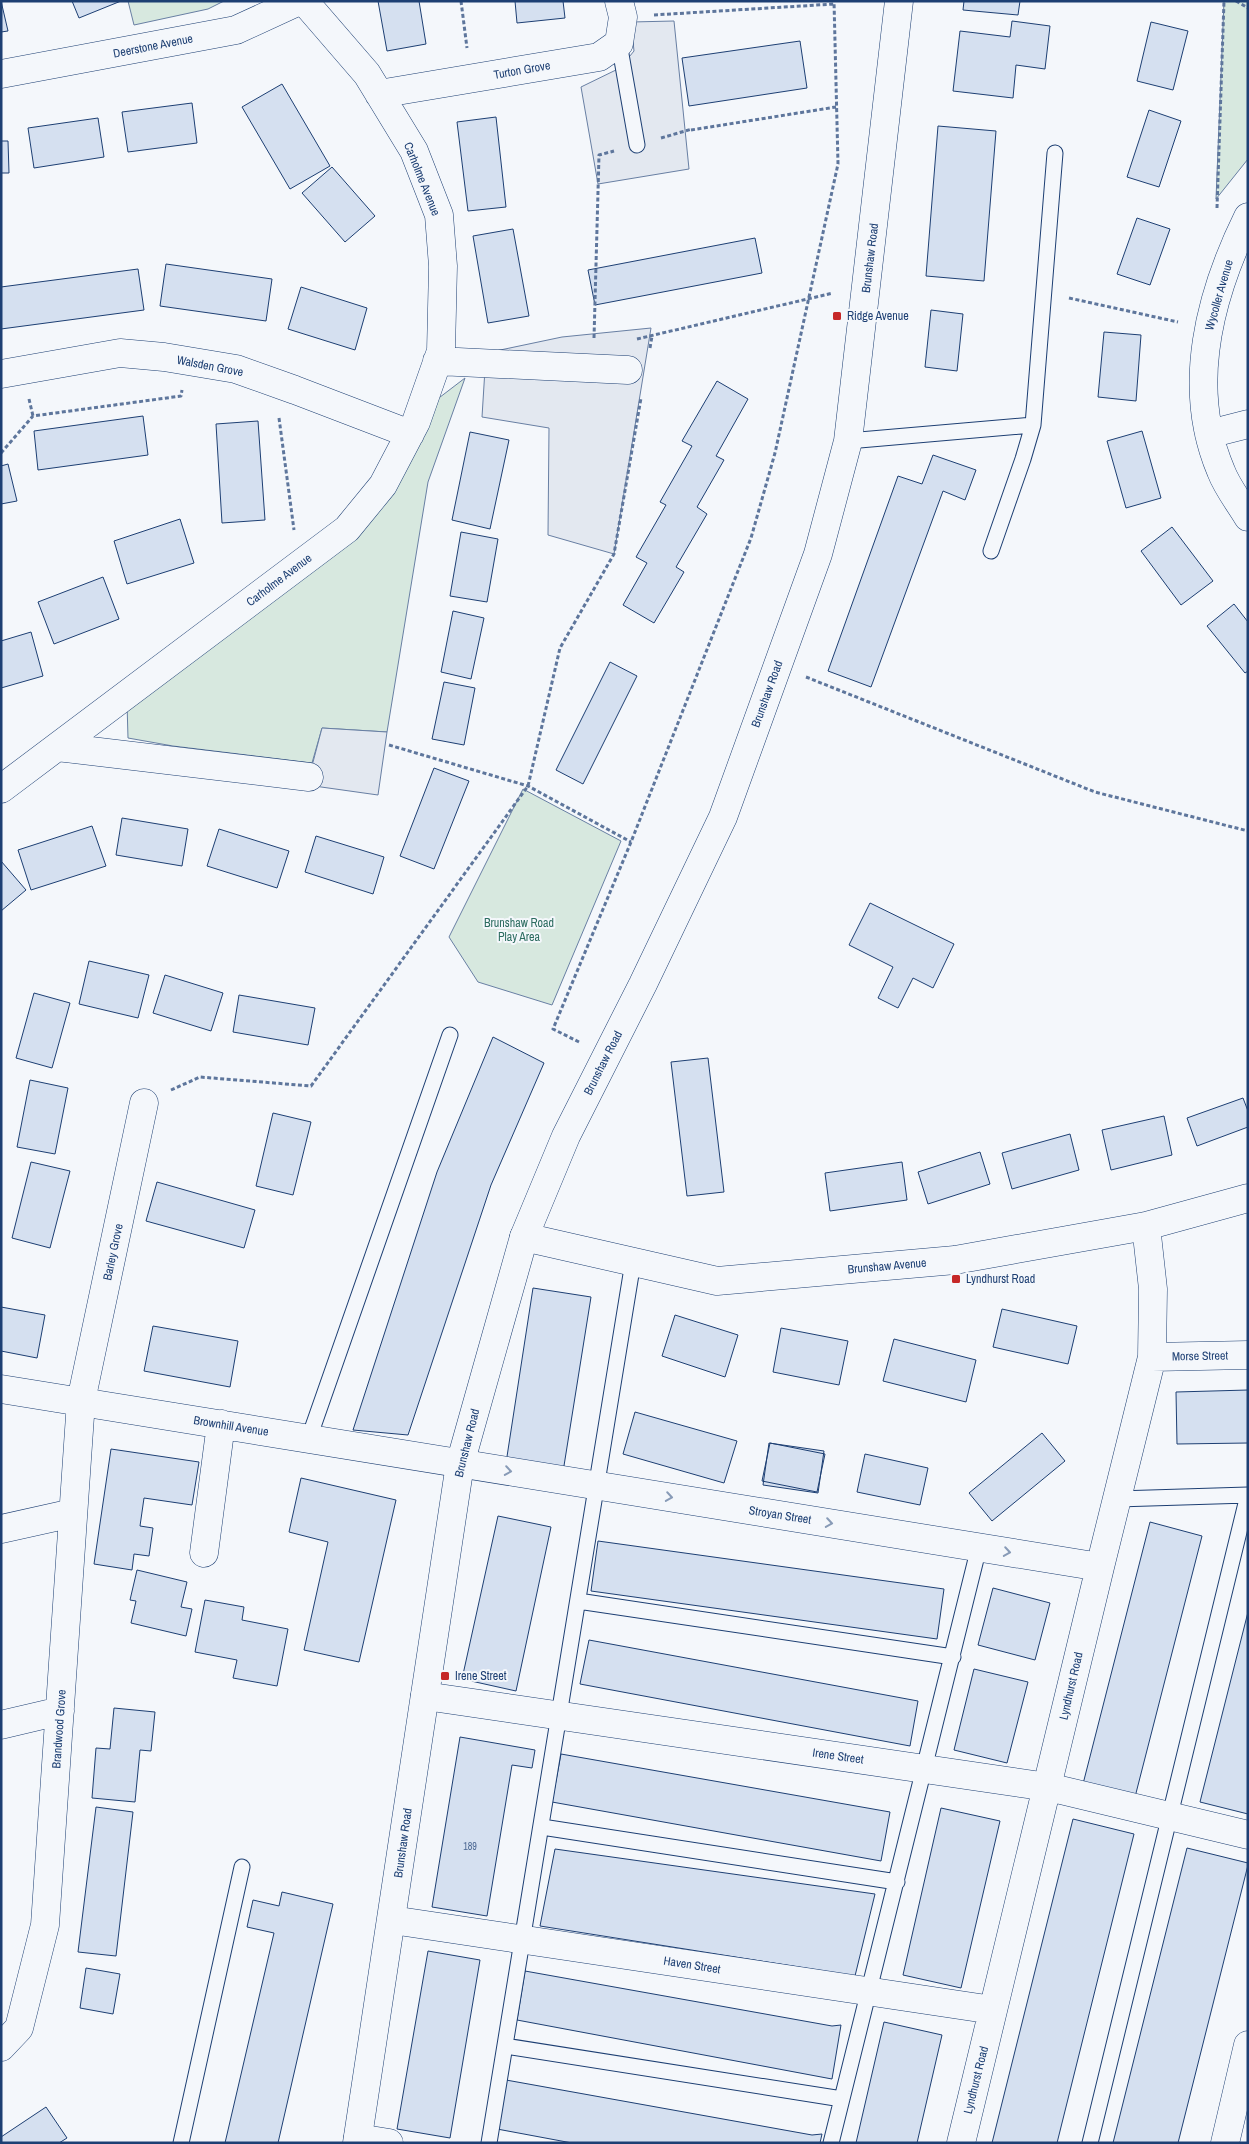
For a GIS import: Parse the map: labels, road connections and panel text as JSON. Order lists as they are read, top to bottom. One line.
{"streets":{"street":["Deerstone Avenue","Turton Grove","Carholme Avenue","Brunshaw Road","Wycoller Avenue","Walsden Grove","Barley Grove","Brunshaw Avenue","Morse Street","Brownhill Avenue","Stroyan Street","Lyndhurst Road","Brandwood Grove","Irene Street","Haven Street"]},"crossings":[["Turton Grove","Carholme Avenue"],["Carholme Avenue","Walsden Grove"],["Brunshaw Road","Brunshaw Avenue"],["Brunshaw Road","Brownhill Avenue"],["Brunshaw Road","Stroyan Street"],["Brunshaw Road","Irene Street"],["Brunshaw Road","Haven Street"],["Barley Grove","Brownhill Avenue"],["Barley Grove","Brandwood Grove"],["Brunshaw Avenue","Lyndhurst Road"],["Morse Street","Lyndhurst Road"],["Brownhill Avenue","Stroyan Street"],["Brownhill Avenue","Brandwood Grove"],["Stroyan Street","Lyndhurst Road"],["Lyndhurst Road","Irene Street"],["Lyndhurst Road","Haven Street"]],"one_way":["Stroyan Street"],"parks":["Brunshaw Road Play Area"],"places":{"transit":["Ridge Avenue","Lyndhurst Road","Irene Street"]},"house_numbers":["189"]}
